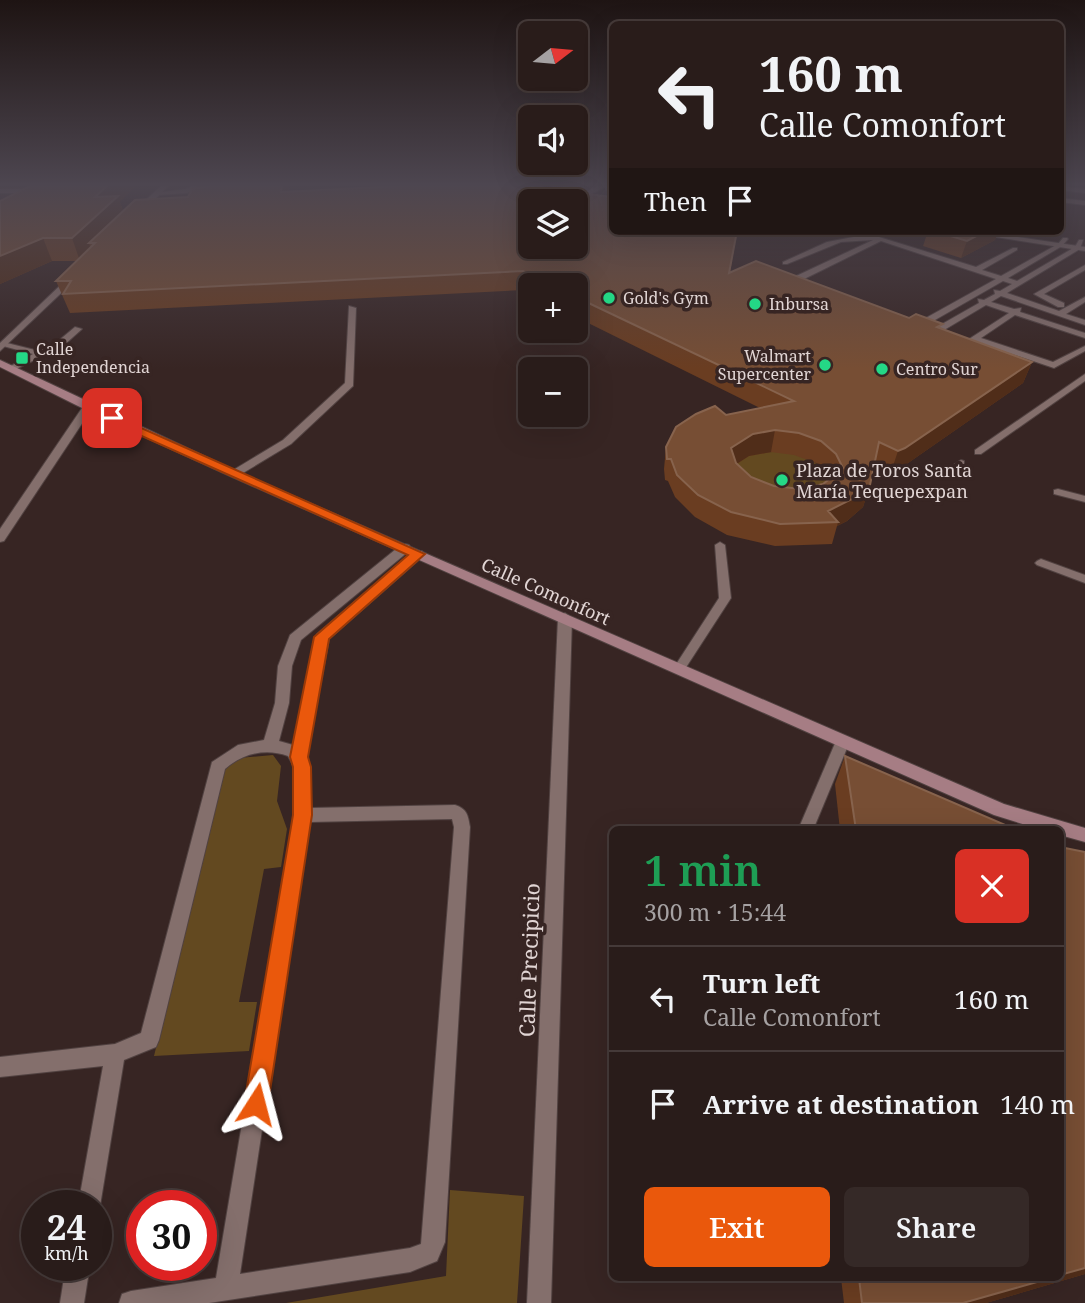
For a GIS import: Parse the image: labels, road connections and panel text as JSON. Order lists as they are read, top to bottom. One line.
{"streets":{"main road":["Calle Comonfort"],"street":["Calle Precipicio"]},"crossings":[["Calle Comonfort","Calle Precipicio"]],"places":{"other":["Gold's Gym","Inbursa","Walmart Supercenter","Centro Sur","Plaza de Toros Santa María Tequepexpan"],"transit":["Calle Independencia"]},"north":"right","page":{"map_buttons":["+","−"],"turn":["160 m","Calle Comonfort"],"then":"Then","heading":["1 min","300 m · 15:44"],"list":[{"name":"Turn left","note":"Calle Comonfort","value":"160 m"},{"name":"Arrive at destination","value":"140 m"}],"buttons":["Exit","Share"],"speed":"24 km/h","limit":"30"}}
